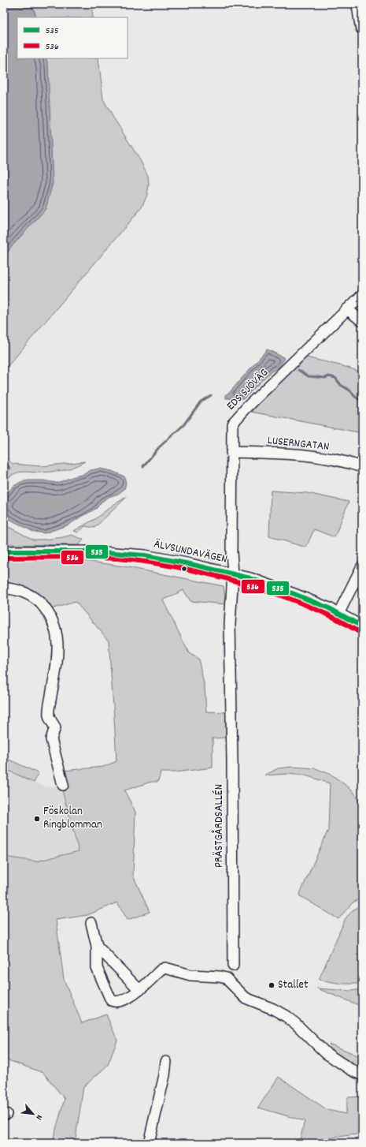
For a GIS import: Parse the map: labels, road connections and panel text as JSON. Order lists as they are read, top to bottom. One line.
{"streets":{"street":["EDS SJÖVÄG","LUSERNGATAN","ÄLVSUNDAVÄGEN","PRÄSTGÅRDSALLÉN"]},"crossings":[["EDS SJÖVÄG","LUSERNGATAN"],["EDS SJÖVÄG","ÄLVSUNDAVÄGEN"],["EDS SJÖVÄG","PRÄSTGÅRDSALLÉN"],["ÄLVSUNDAVÄGEN","PRÄSTGÅRDSALLÉN"]],"places":["Föskolan Ringblomman","Stallet"],"lines":["transit line 535","transit line 536"],"legend":["535","536"],"north":"bottom right"}
